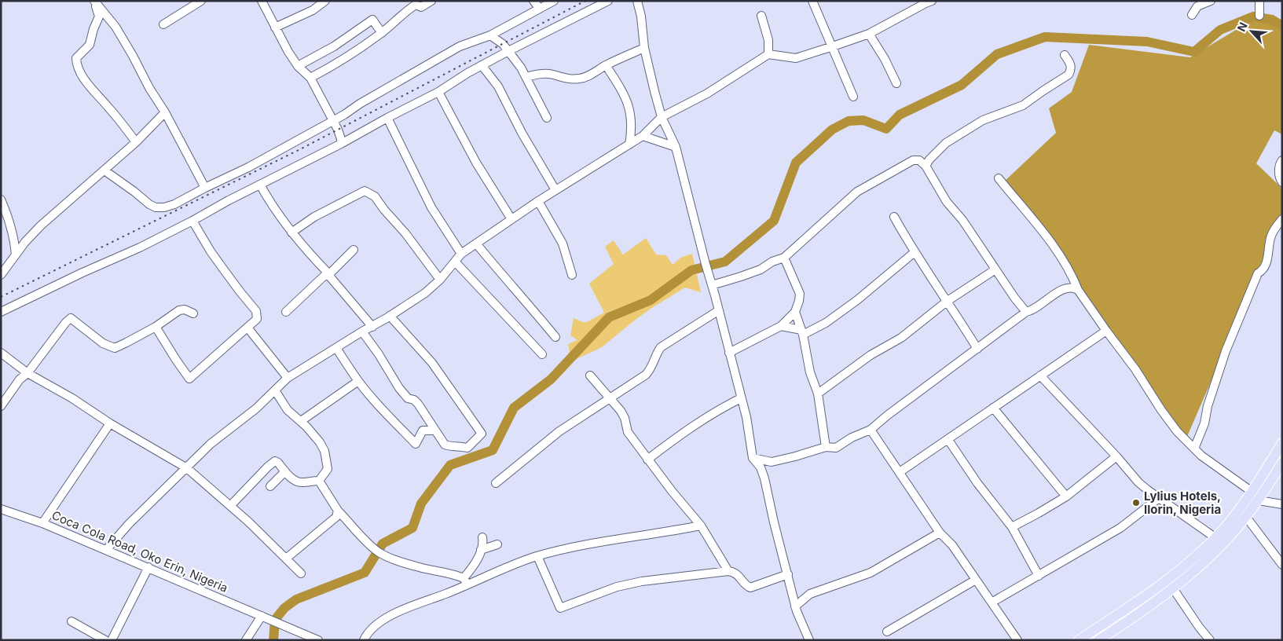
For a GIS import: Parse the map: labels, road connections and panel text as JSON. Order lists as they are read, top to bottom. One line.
{"streets":{"street":["Coca Cola Road, Oko Erin, Nigeria"]},"places":["Lylius Hotels, Ilorin, Nigeria"],"north":"top left"}
